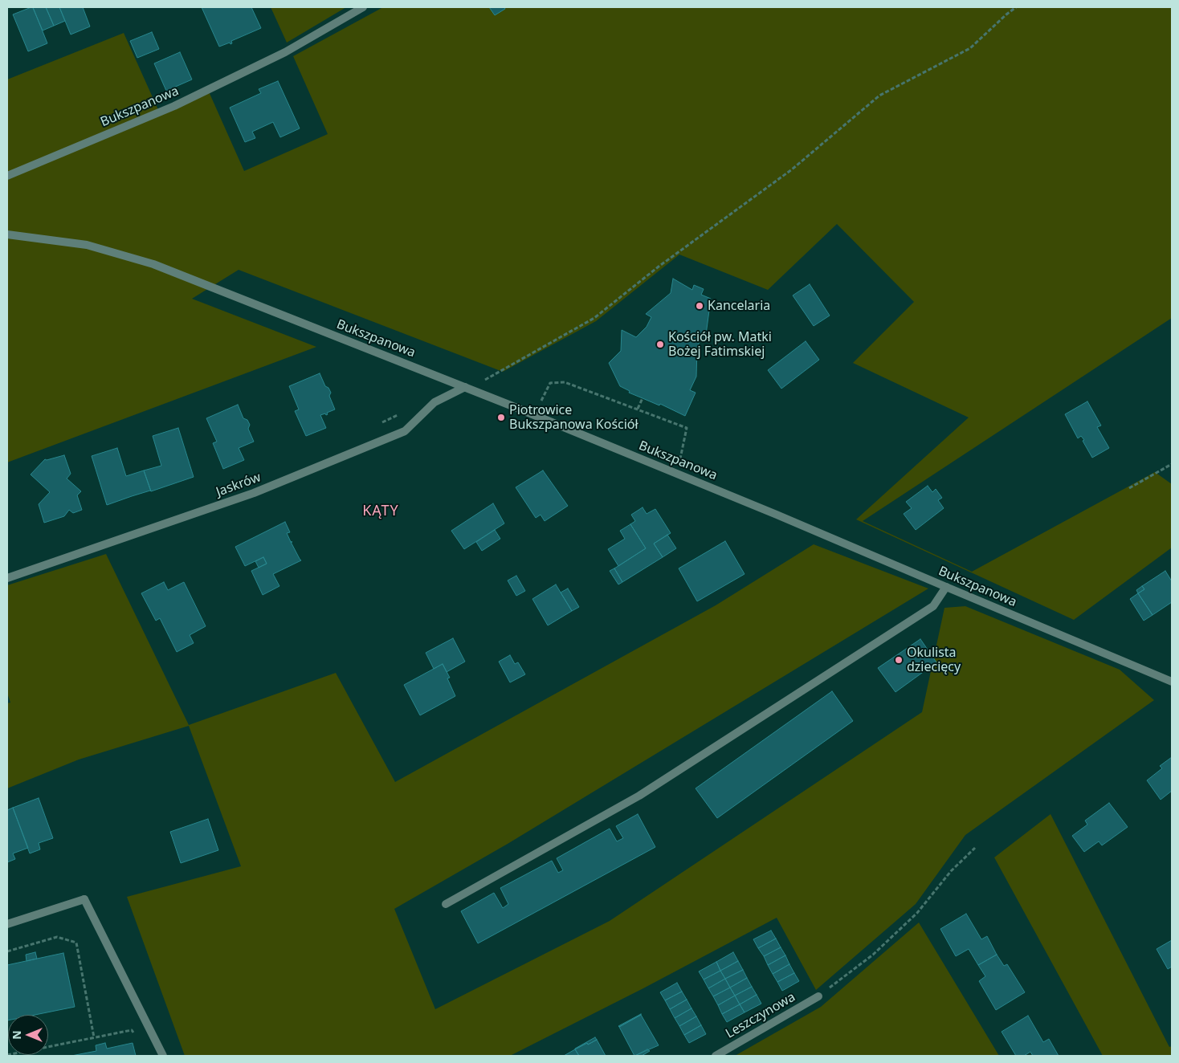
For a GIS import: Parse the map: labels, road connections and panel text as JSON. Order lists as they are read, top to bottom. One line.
{"streets":{"street":["Bukszpanowa","Jaskrów","Leszczynowa"]},"crossings":[["Bukszpanowa","Jaskrów"]],"districts":["KĄTY"],"places":["Kancelaria","Kościół pw. Matki Bożej Fatimskiej","Piotrowice Bukszpanowa Kościół","Okulista dziecięcy"],"north":"left"}
